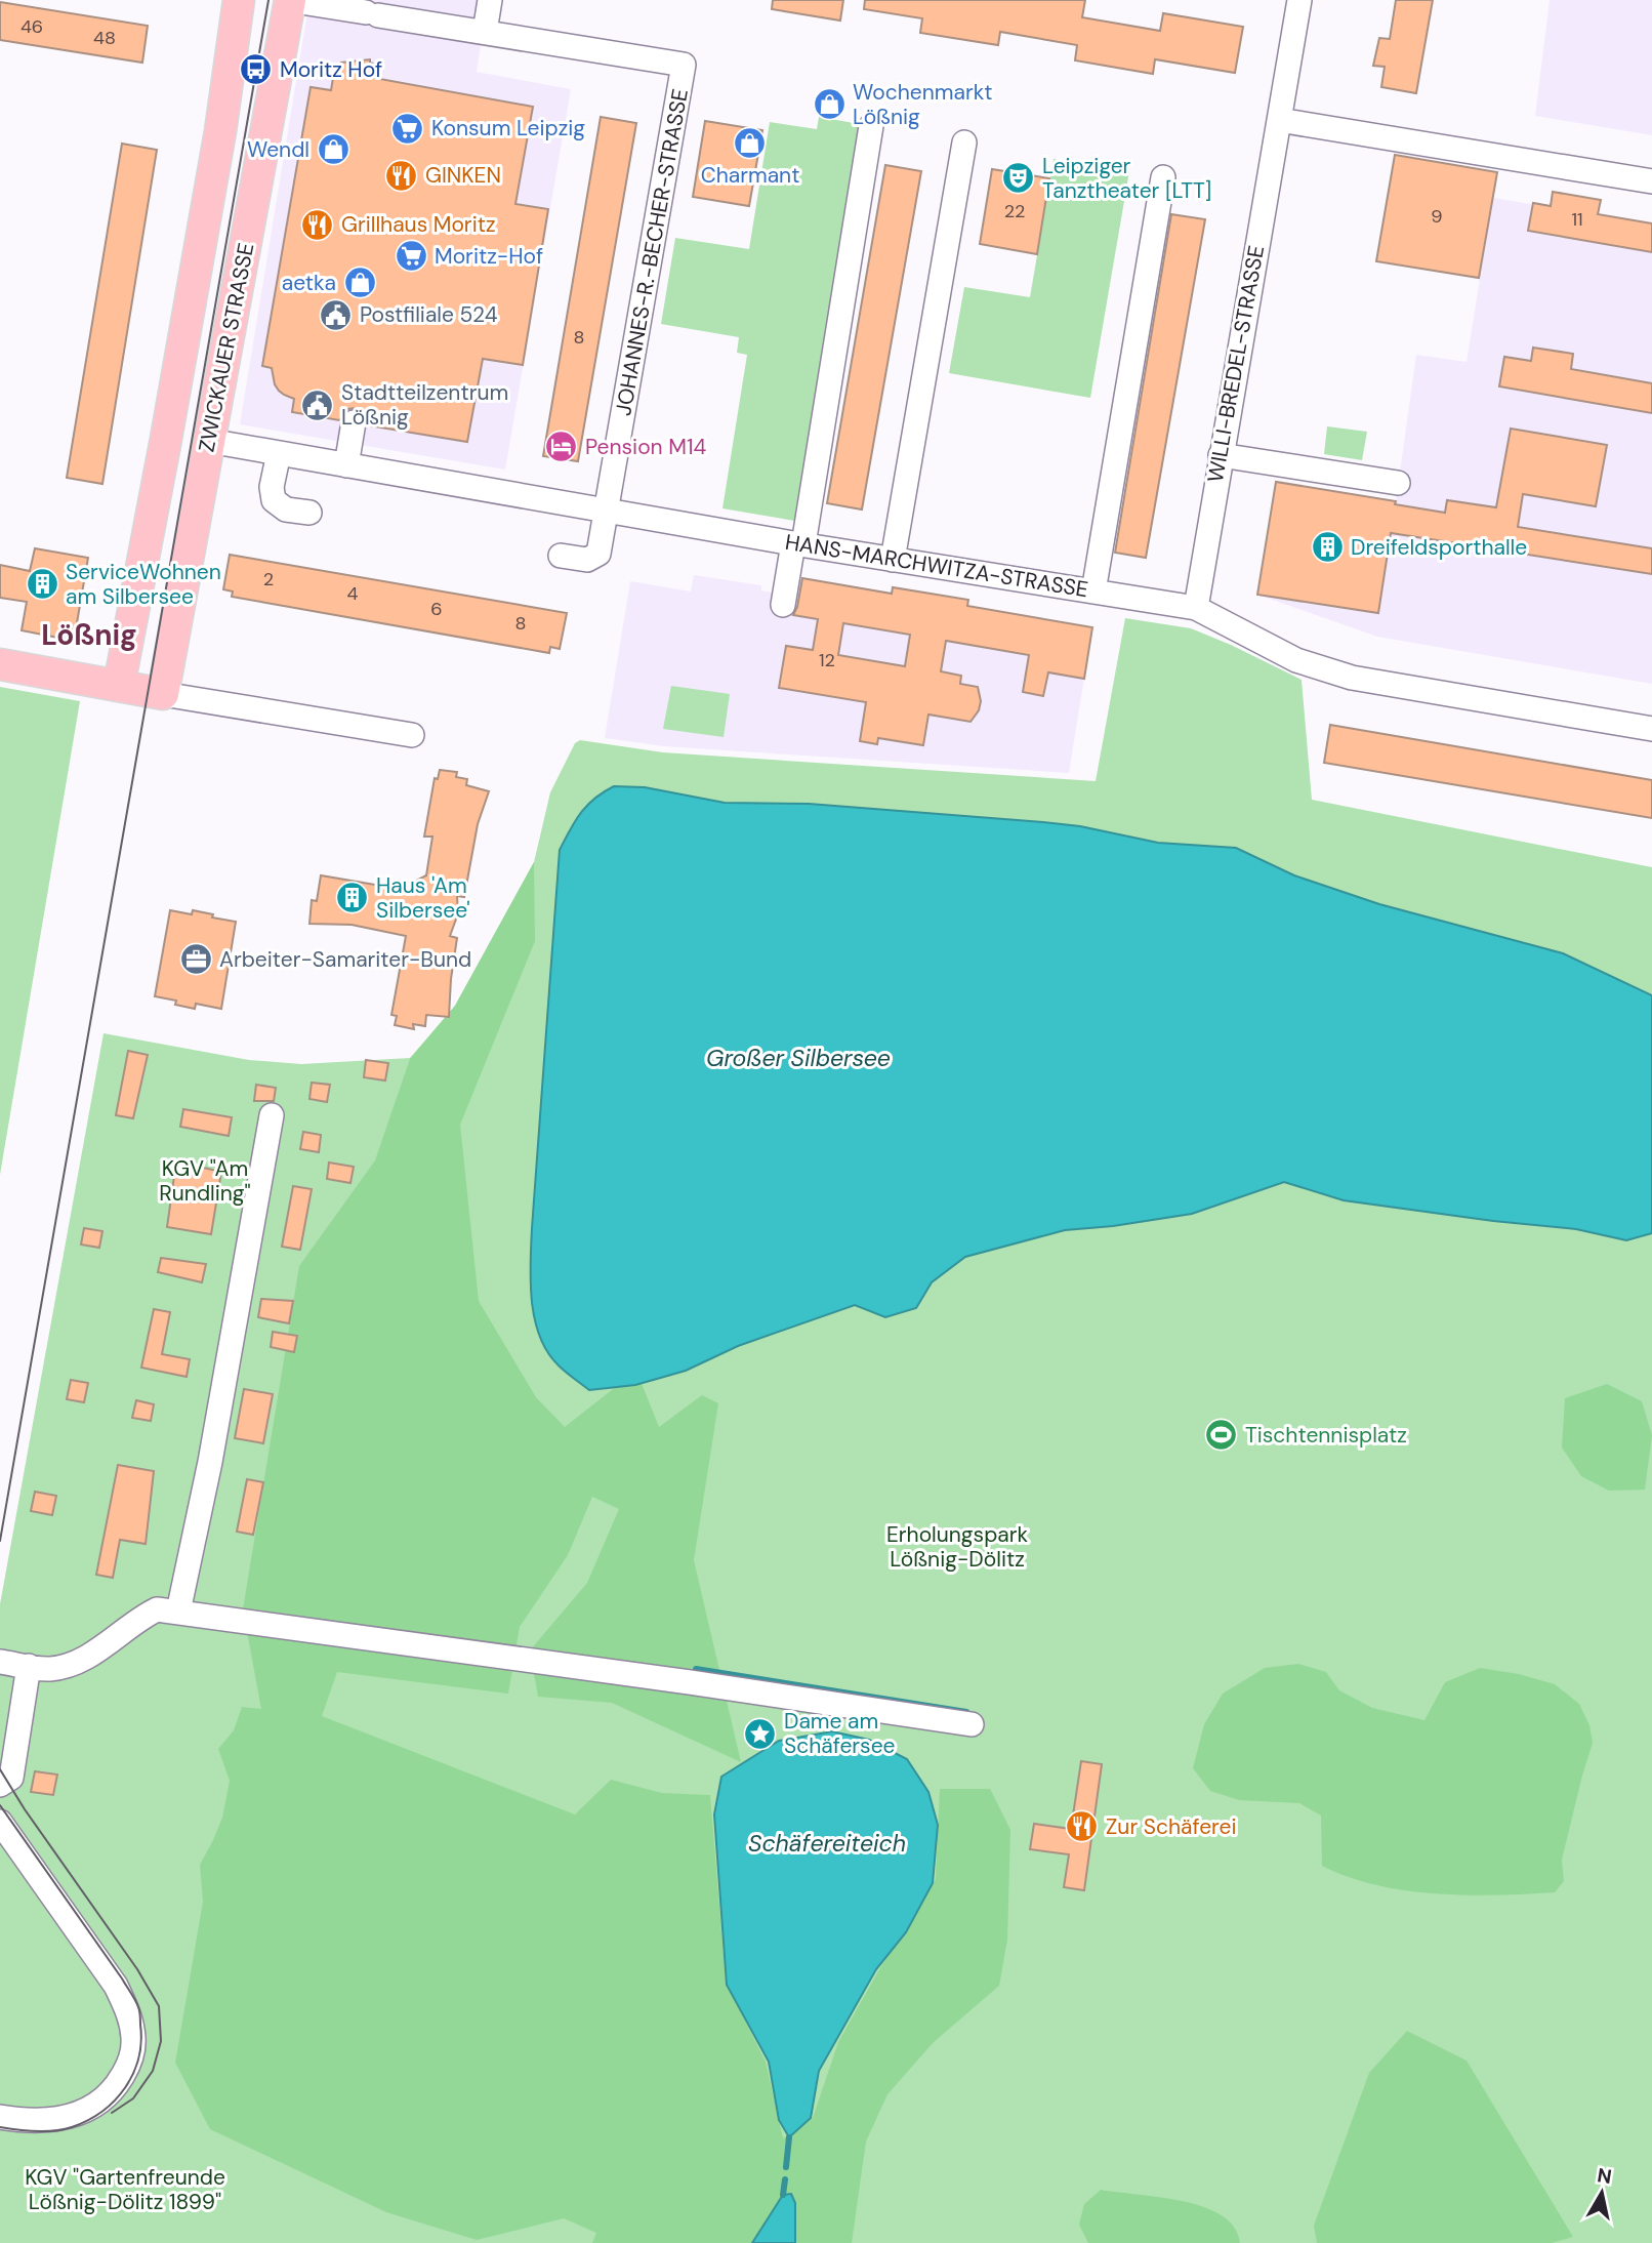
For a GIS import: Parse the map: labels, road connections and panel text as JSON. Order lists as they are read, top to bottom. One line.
{"streets":{"main road":["ZWICKAUER STRASSE"],"street":["JOHANNES-R.-BECHER-STRASSE","WILLI-BREDEL-STRASSE","HANS-MARCHWITZA-STRASSE"]},"crossings":[["JOHANNES-R.-BECHER-STRASSE","ZWICKAUER STRASSE"],["JOHANNES-R.-BECHER-STRASSE","HANS-MARCHWITZA-STRASSE"],["ZWICKAUER STRASSE","HANS-MARCHWITZA-STRASSE"],["WILLI-BREDEL-STRASSE","HANS-MARCHWITZA-STRASSE"]],"districts":["Lößnig"],"water":["Großer Silbersee","Schäfereiteich"],"parks":["KGV \"Am Rundling\"","Erholungspark Lößnig-Dölitz","KGV \"Gartenfreunde Lößnig-Dölitz 1899\""],"places":{"bus stop":["Moritz Hof"],"shop":["Wochenmarkt Lößnig","Charmant","Wendl","aetka"],"supermarket":["Konsum Leipzig","Moritz-Hof"],"restaurant":["GINKEN","Grillhaus Moritz","Zur Schäferei"],"theatre":["Leipziger Tanztheater [LTT]"],"public building":["Postfiliale 524","Stadtteilzentrum Lößnig"],"hotel":["Pension M14"],"building":["Dreifeldsporthalle","ServiceWohnen am Silbersee","Haus 'Am Silbersee'"],"office":["Arbeiter-Samariter-Bund"],"sports":["Tischtennisplatz"],"place":["Dame am Schäfersee"]},"house_numbers":["46","48","22","9","11","8","2","4","6","8","12"],"north":"top"}
